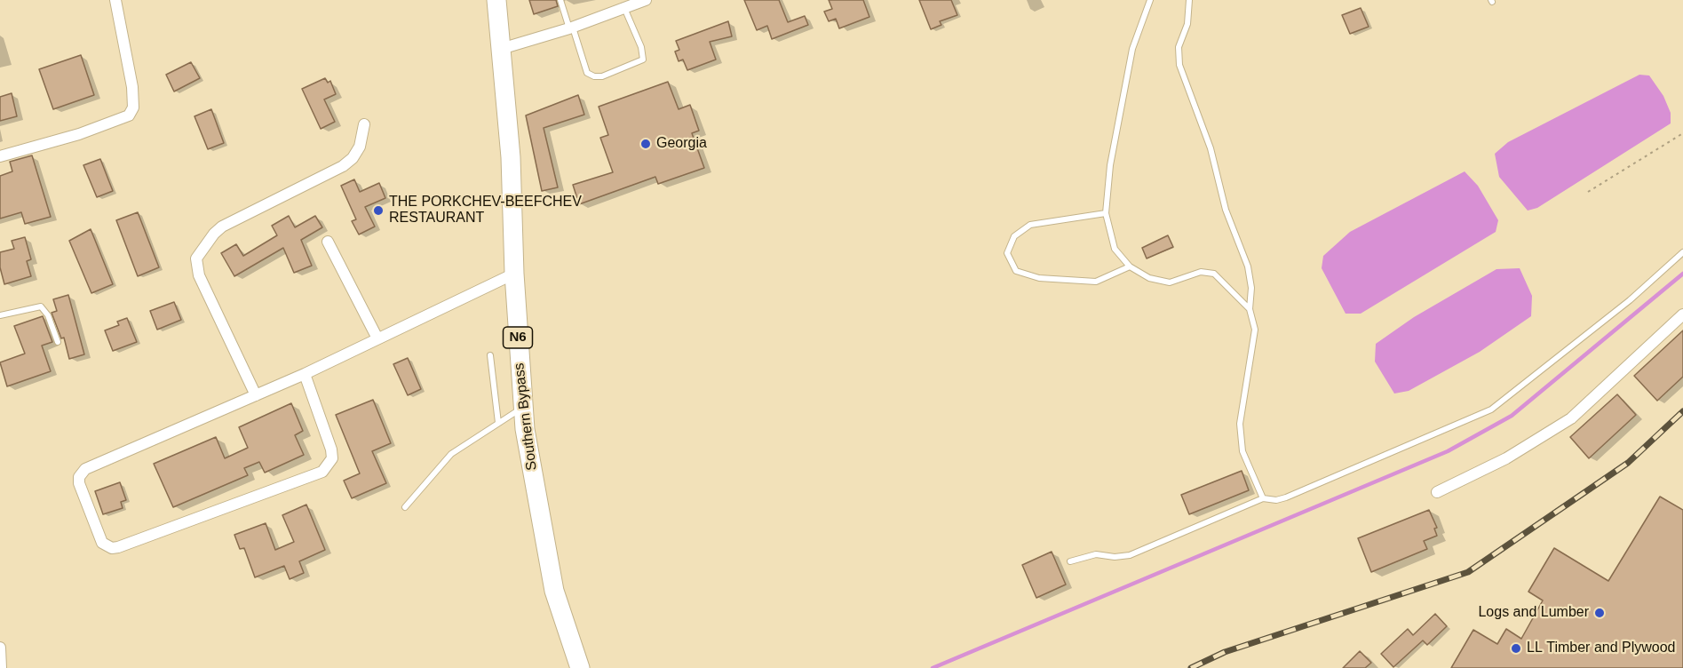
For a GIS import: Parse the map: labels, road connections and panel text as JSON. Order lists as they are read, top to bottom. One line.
{"streets":{"highway":["N6","Southern Bypass"]},"places":["Georgia","THE PORKCHEV-BEEFCHEV RESTAURANT","Logs and Lumber","LL Timber and Plywood"]}
